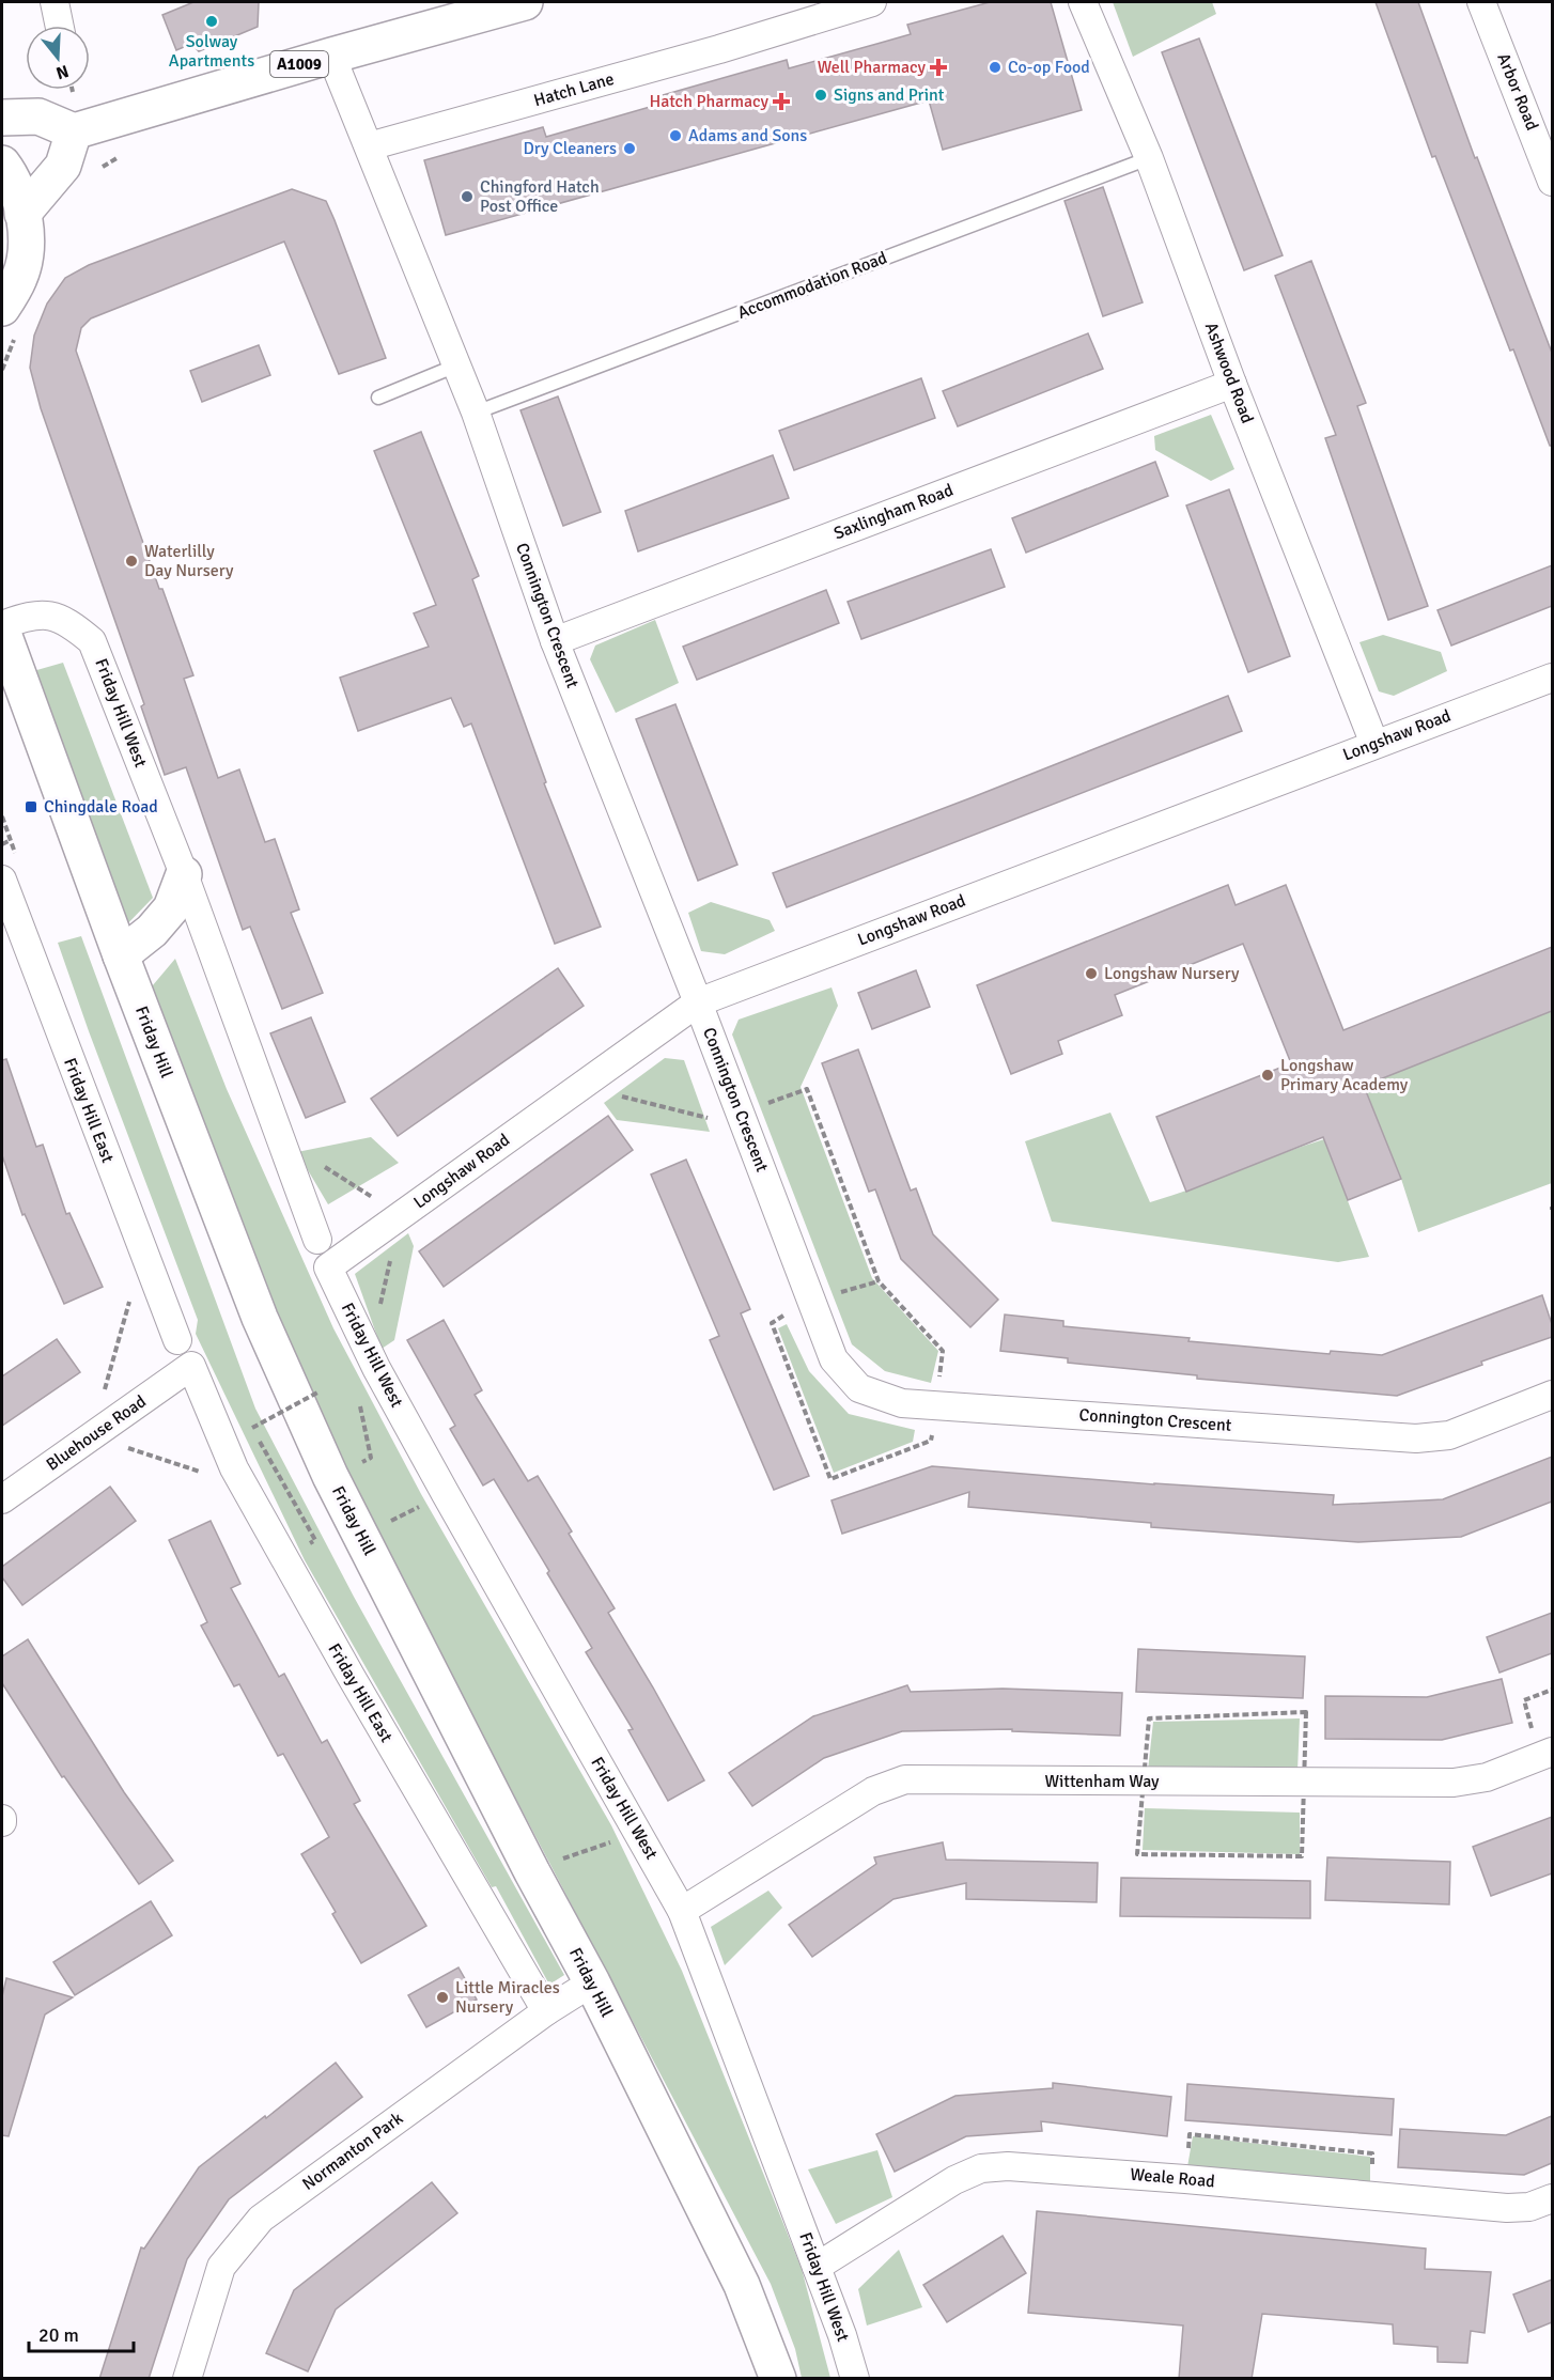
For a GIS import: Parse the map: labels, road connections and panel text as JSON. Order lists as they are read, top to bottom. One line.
{"streets":{"main road":["A1009","Friday Hill"],"street":["Hatch Lane","Arbor Road","Ashwood Road","Saxlingham Road","Connington Crescent","Friday Hill West","Longshaw Road","Friday Hill East","Bluehouse Road","Wittenham Way","Normanton Park","Weale Road"],"lane":["Accommodation Road"]},"crossings":[["Hatch Lane","Connington Crescent"],["Accommodation Road","Ashwood Road"],["Accommodation Road","Connington Crescent"],["Ashwood Road","Saxlingham Road"],["Ashwood Road","Longshaw Road"],["Saxlingham Road","Connington Crescent"],["Connington Crescent","Longshaw Road"],["Friday Hill West","Longshaw Road"],["Friday Hill West","Wittenham Way"],["Friday Hill West","Weale Road"],["Friday Hill","Normanton Park"],["Friday Hill East","Bluehouse Road"],["Friday Hill East","Normanton Park"]],"places":{"other":["Solway Apartments","Co-op Food","Signs and Print","Adams and Sons","Dry Cleaners","Chingford Hatch Post Office","Waterlilly Day Nursery","Longshaw Nursery","Longshaw Primary Academy","Little Miracles Nursery"],"health":["Well Pharmacy","Hatch Pharmacy"],"transit":["Chingdale Road"]},"scale_bar":"20 m","north":"bottom"}
